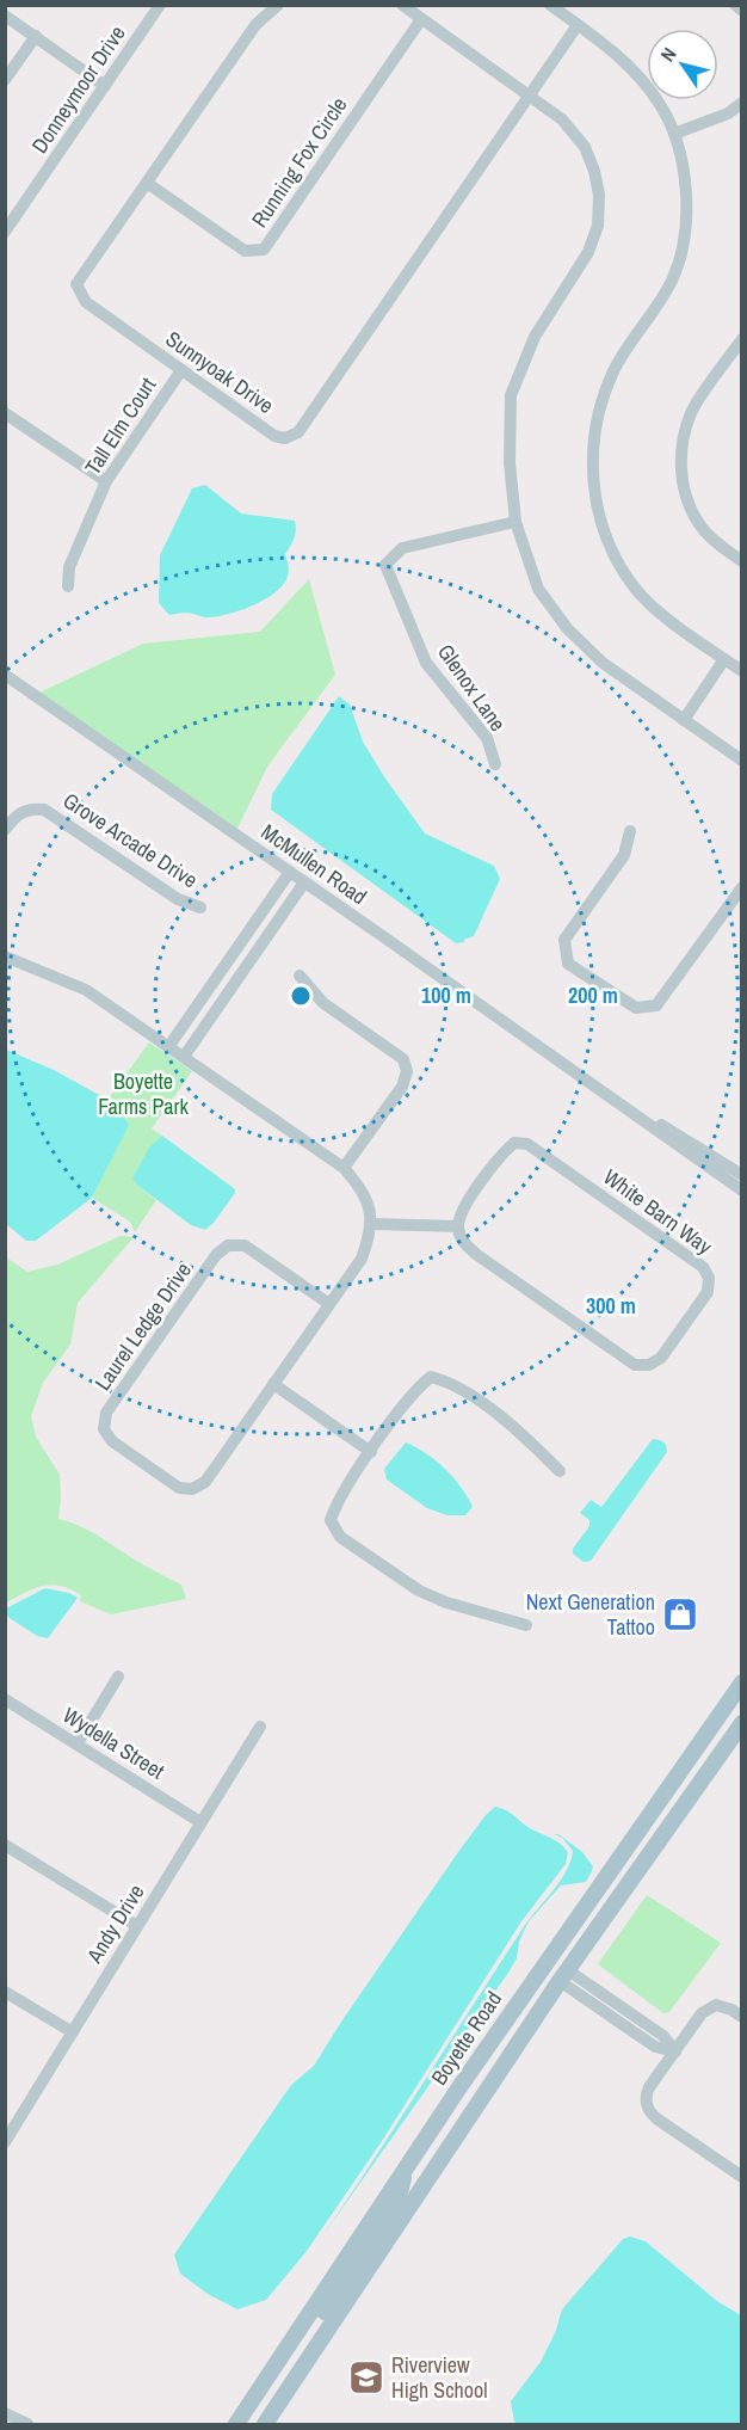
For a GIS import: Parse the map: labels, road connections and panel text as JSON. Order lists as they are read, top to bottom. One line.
{"streets":{"main road":["Boyette Road"],"street":["Donneymoor Drive","Running Fox Circle","Sunnyoak Drive","Tall Elm Court","Glenox Lane","Grove Arcade Drive","McMullen Road","White Barn Way","Laurel Ledge Drive","Wydella Street","Andy Drive"]},"crossings":[["Running Fox Circle","Sunnyoak Drive"],["Sunnyoak Drive","Tall Elm Court"],["Wydella Street","Andy Drive"]],"parks":["Boyette Farms Park"],"places":{"shop":["Next Generation Tattoo"],"school or university":["Riverview High School"]},"north":"top left","rings":["100 m","200 m","300 m"]}
